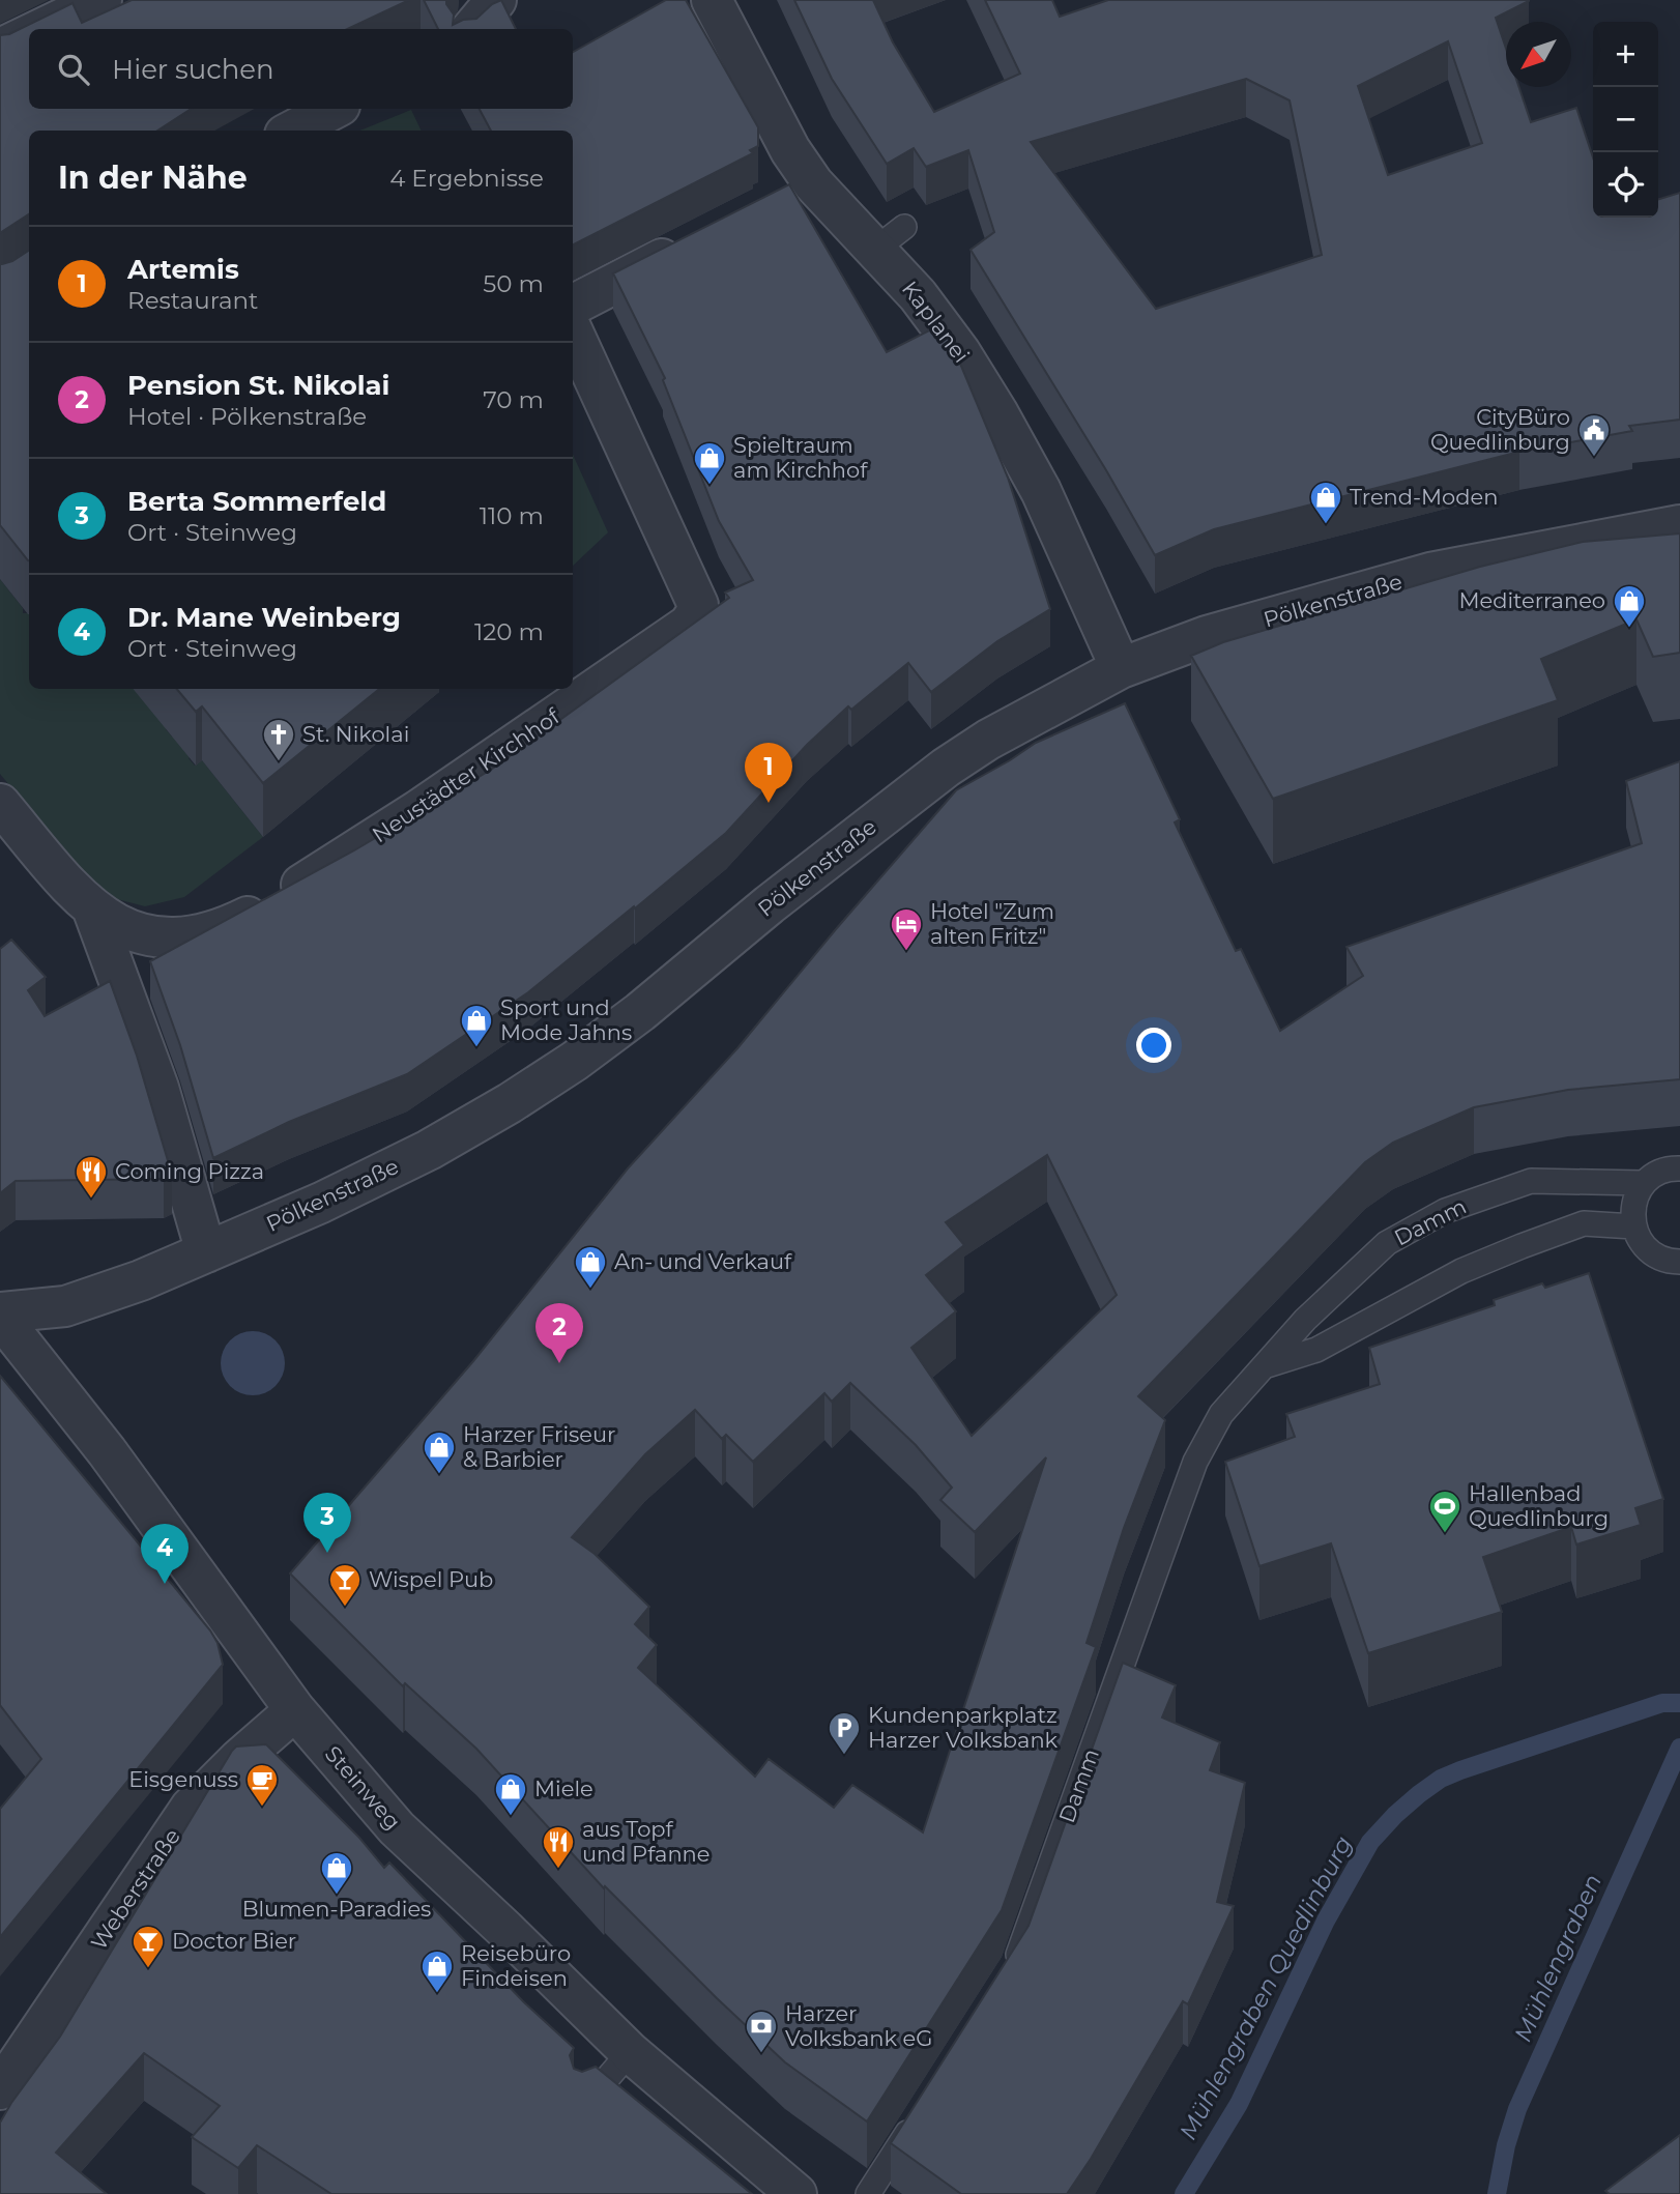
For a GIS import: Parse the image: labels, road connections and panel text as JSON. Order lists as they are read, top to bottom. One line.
{"streets":{"street":["Kaplanei","Pölkenstraße","Neustädter Kirchhof","Steinweg","Weberstraße"],"lane":["Damm"]},"crossings":[["Kaplanei","Pölkenstraße"],["Pölkenstraße","Neustädter Kirchhof"],["Pölkenstraße","Steinweg"],["Steinweg","Weberstraße"]],"water":["Mühlengraben","Mühlengraben Quedlinburg"],"places":{"public building":["CityBüro Quedlinburg"],"shop":["Spieltraum am Kirchhof","Trend-Moden","Mediterraneo","Sport und Mode Jahns","An- und Verkauf","Harzer Friseur & Barbier","Miele","Blumen-Paradies","Reisebüro Findeisen"],"church":["St. Nikolai"],"hotel":["Hotel \"Zum alten Fritz\""],"restaurant":["Coming Pizza","aus Topf und Pfanne"],"sports":["Hallenbad Quedlinburg"],"bar":["Wispel Pub","Doctor Bier"],"parking":["Kundenparkplatz Harzer Volksbank"],"cafe":["Eisgenuss"],"bank":["Harzer Volksbank eG"]},"north":"bottom left","page":{"map_buttons":["+","−"],"search":"Hier suchen","heading":["In der Nähe","4 Ergebnisse"],"list":[{"mark":"1","name":"Artemis","note":"Restaurant","value":"50 m"},{"mark":"2","name":"Pension St. Nikolai","note":"Hotel · Pölkenstraße","value":"70 m"},{"mark":"3","name":"Berta Sommerfeld","note":"Ort · Steinweg","value":"110 m"},{"mark":"4","name":"Dr. Mane Weinberg","note":"Ort · Steinweg","value":"120 m"}],"pins":["1","2","3","4"]}}
